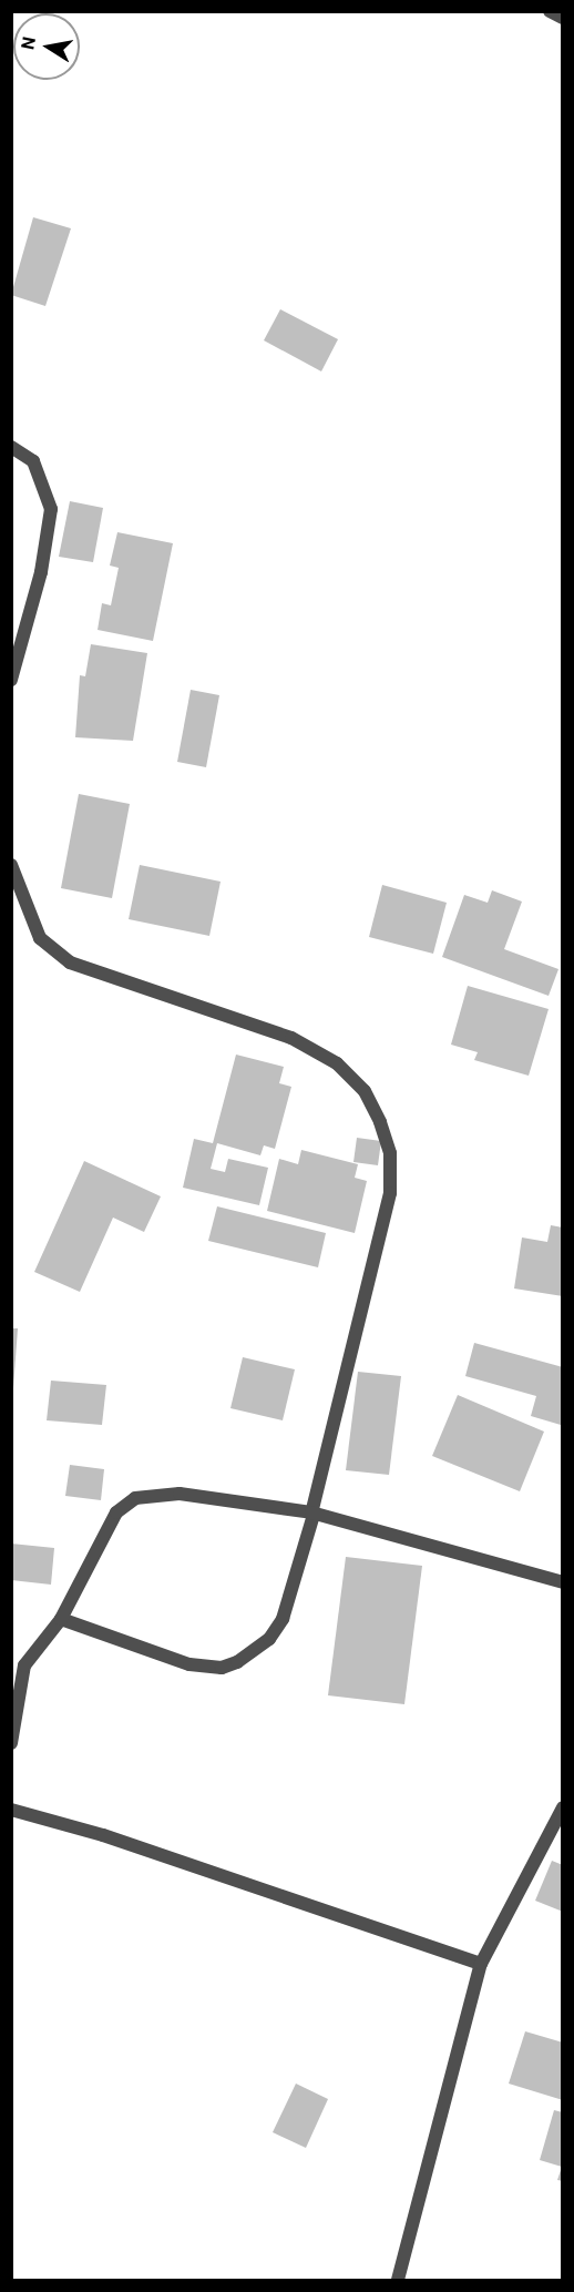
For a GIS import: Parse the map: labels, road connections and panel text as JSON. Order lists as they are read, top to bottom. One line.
{"north":"left"}
